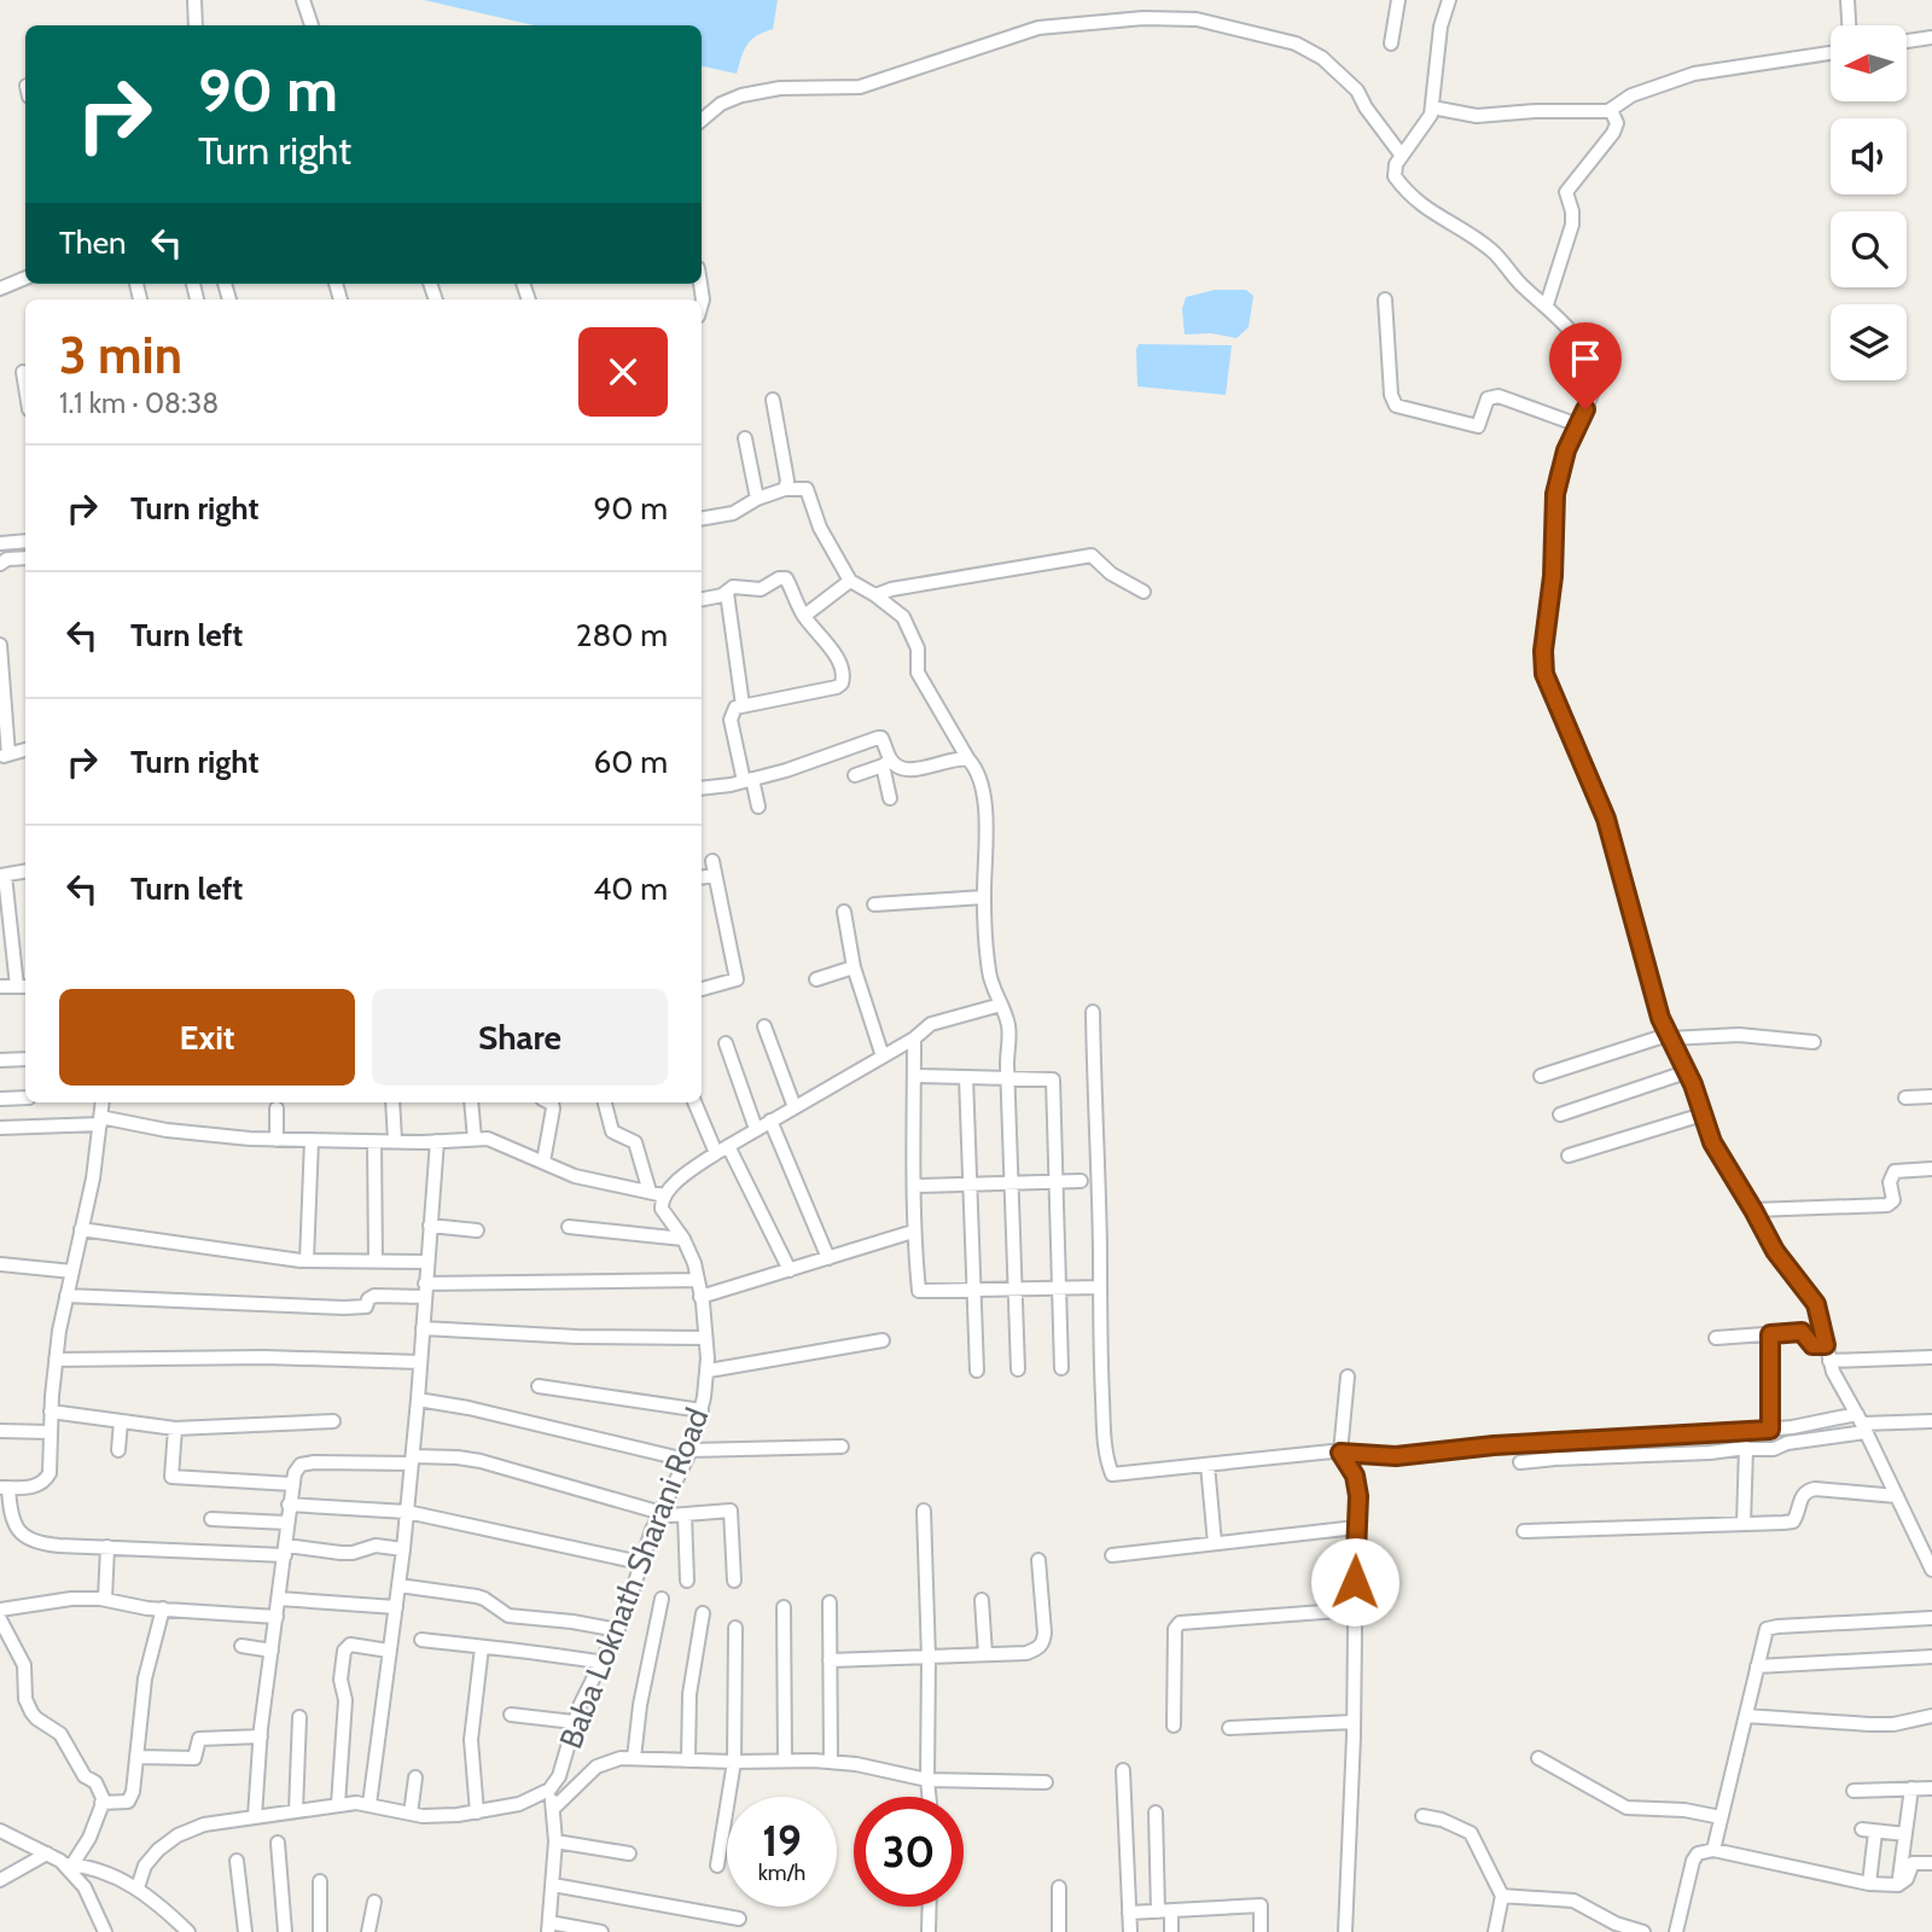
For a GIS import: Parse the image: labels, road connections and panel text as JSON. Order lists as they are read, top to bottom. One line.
{"streets":{"street":["Baba Loknath Sharani Road"]},"north":"left","page":{"turn":["90 m","Turn right"],"then":"Then","heading":["3 min","1.1 km · 08:38"],"list":[{"name":"Turn right","value":"90 m"},{"name":"Turn left","value":"280 m"},{"name":"Turn right","value":"60 m"},{"name":"Turn left","value":"40 m"}],"buttons":["Exit","Share"],"speed":"19 km/h","limit":"30"}}
